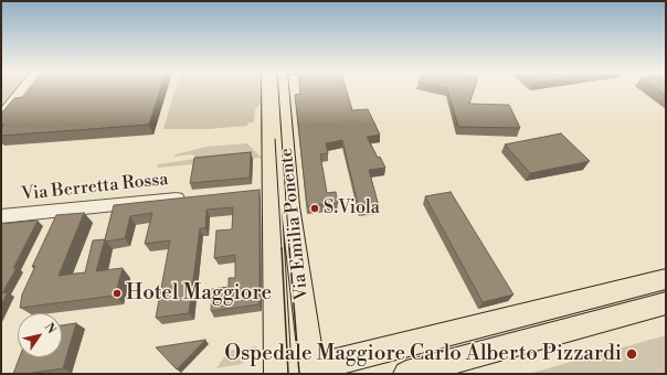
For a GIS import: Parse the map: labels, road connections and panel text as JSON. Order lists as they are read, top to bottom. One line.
{"streets":{"main road":["Via Emilia Ponente"],"street":["Via Berretta Rossa"]},"places":["S.Viola","Hotel Maggiore","Ospedale Maggiore Carlo Alberto Pizzardi"],"north":"top right"}
